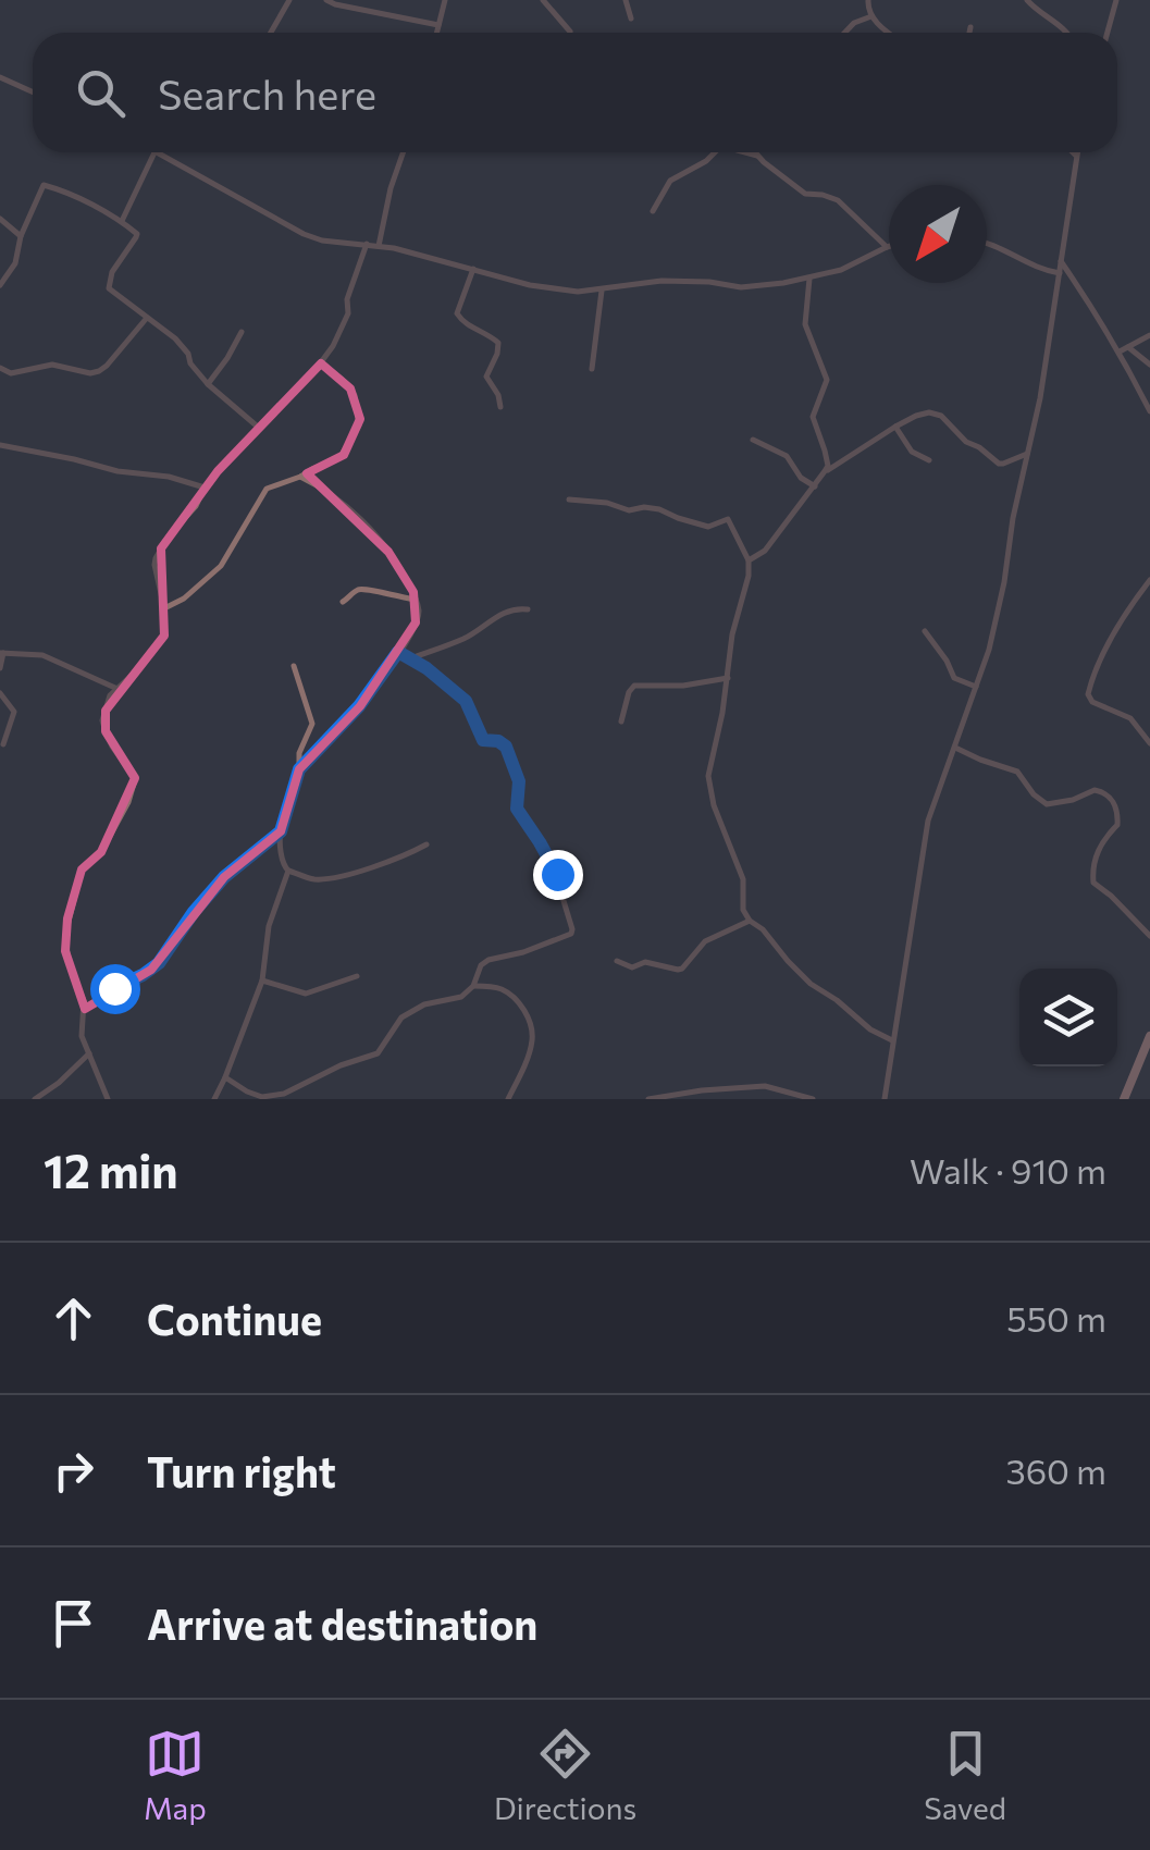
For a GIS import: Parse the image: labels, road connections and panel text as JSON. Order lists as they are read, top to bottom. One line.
{"north":"bottom left","page":{"search":"Search here","heading":["12 min","Walk · 910 m"],"list":[["Continue","550 m"],["Turn right","360 m"],"Arrive at destination"],"nav":["Map","Directions","Saved"]}}
